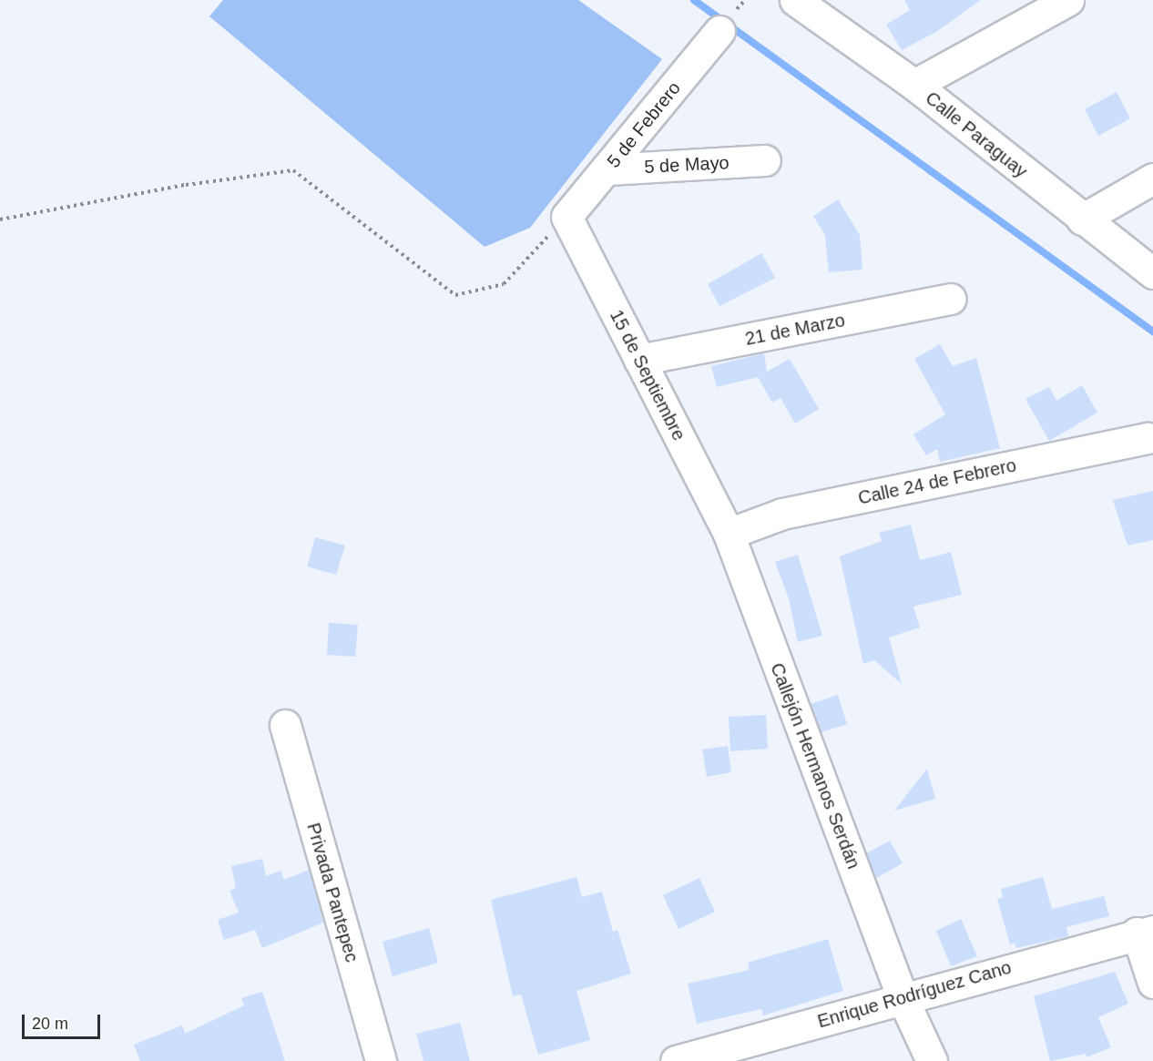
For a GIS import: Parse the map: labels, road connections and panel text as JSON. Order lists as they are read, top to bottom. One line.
{"streets":{"street":["5 de Febrero","Calle Paraguay","5 de Mayo","21 de Marzo","15 de Septiembre","Calle 24 de Febrero","Callejón Hermanos Serdán","Privada Pantepec","Enrique Rodríguez Cano"]},"crossings":[["5 de Febrero","5 de Mayo"],["5 de Febrero","15 de Septiembre"],["21 de Marzo","15 de Septiembre"],["15 de Septiembre","Calle 24 de Febrero"],["15 de Septiembre","Callejón Hermanos Serdán"],["Calle 24 de Febrero","Callejón Hermanos Serdán"],["Callejón Hermanos Serdán","Enrique Rodríguez Cano"]],"scale_bar":"20 m"}
